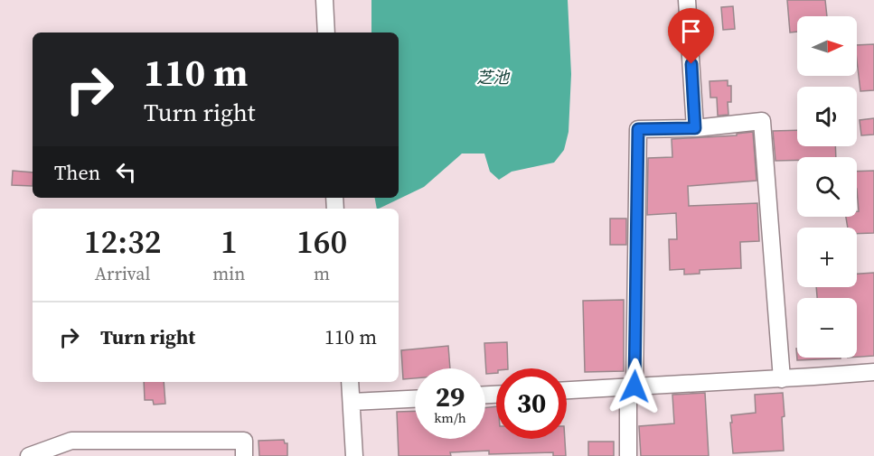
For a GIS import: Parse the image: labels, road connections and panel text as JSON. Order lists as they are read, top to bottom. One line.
{"water":["芝池"],"north":"right","page":{"map_buttons":["+","−"],"turn":["110 m","Turn right"],"then":"Then","eta":["12:32","Arrival","1","min","160","m"],"list":[{"name":"Turn right","value":"110 m"}],"speed":"29 km/h","limit":"30"}}
